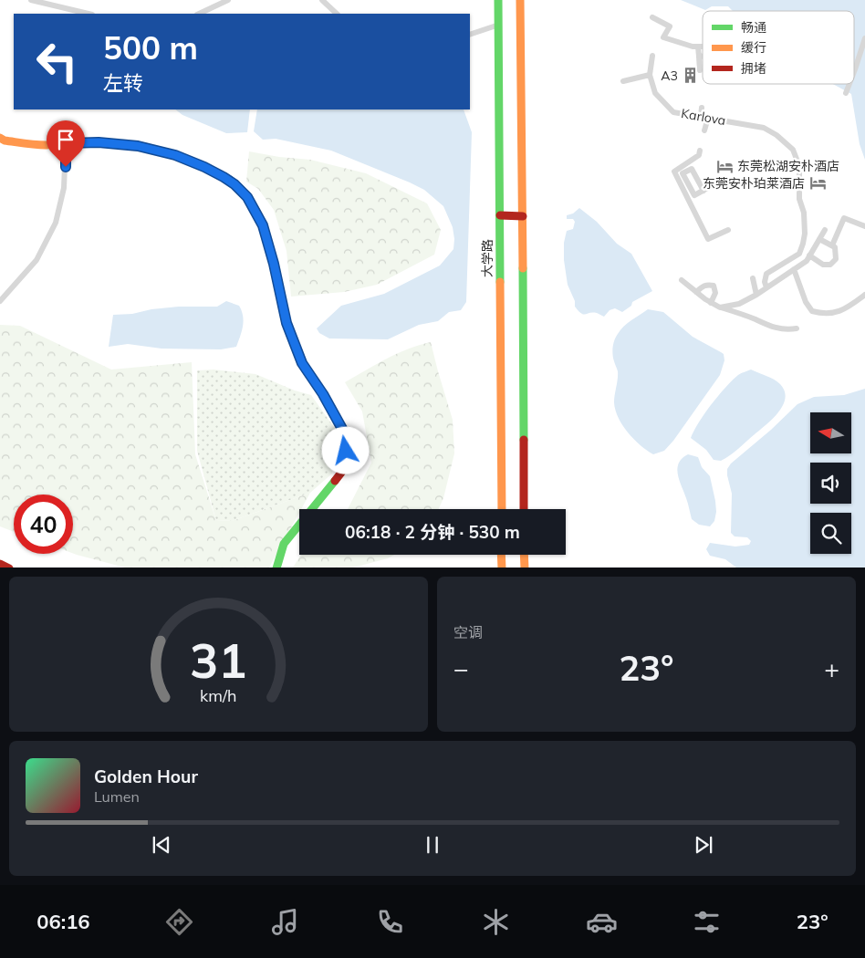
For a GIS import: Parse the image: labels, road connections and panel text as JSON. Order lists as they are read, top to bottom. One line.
{"streets":{"main road":["大学路"],"street":["Karlova"]},"places":{"building":["A3"],"hotel":["东莞松湖安朴酒店","东莞安朴珀莱酒店"]},"legend":["畅通","缓行","拥堵"],"north":"left","page":{"turn":["500 m","左转"],"limit":"40","trip":"06:18 · 2 分钟 · 530 m","tile":"空调","heat":["−","23°","+"],"song":["Golden Hour","Lumen"],"tabs":["06:16","23°"],"gauge":["31","km/h"]}}
